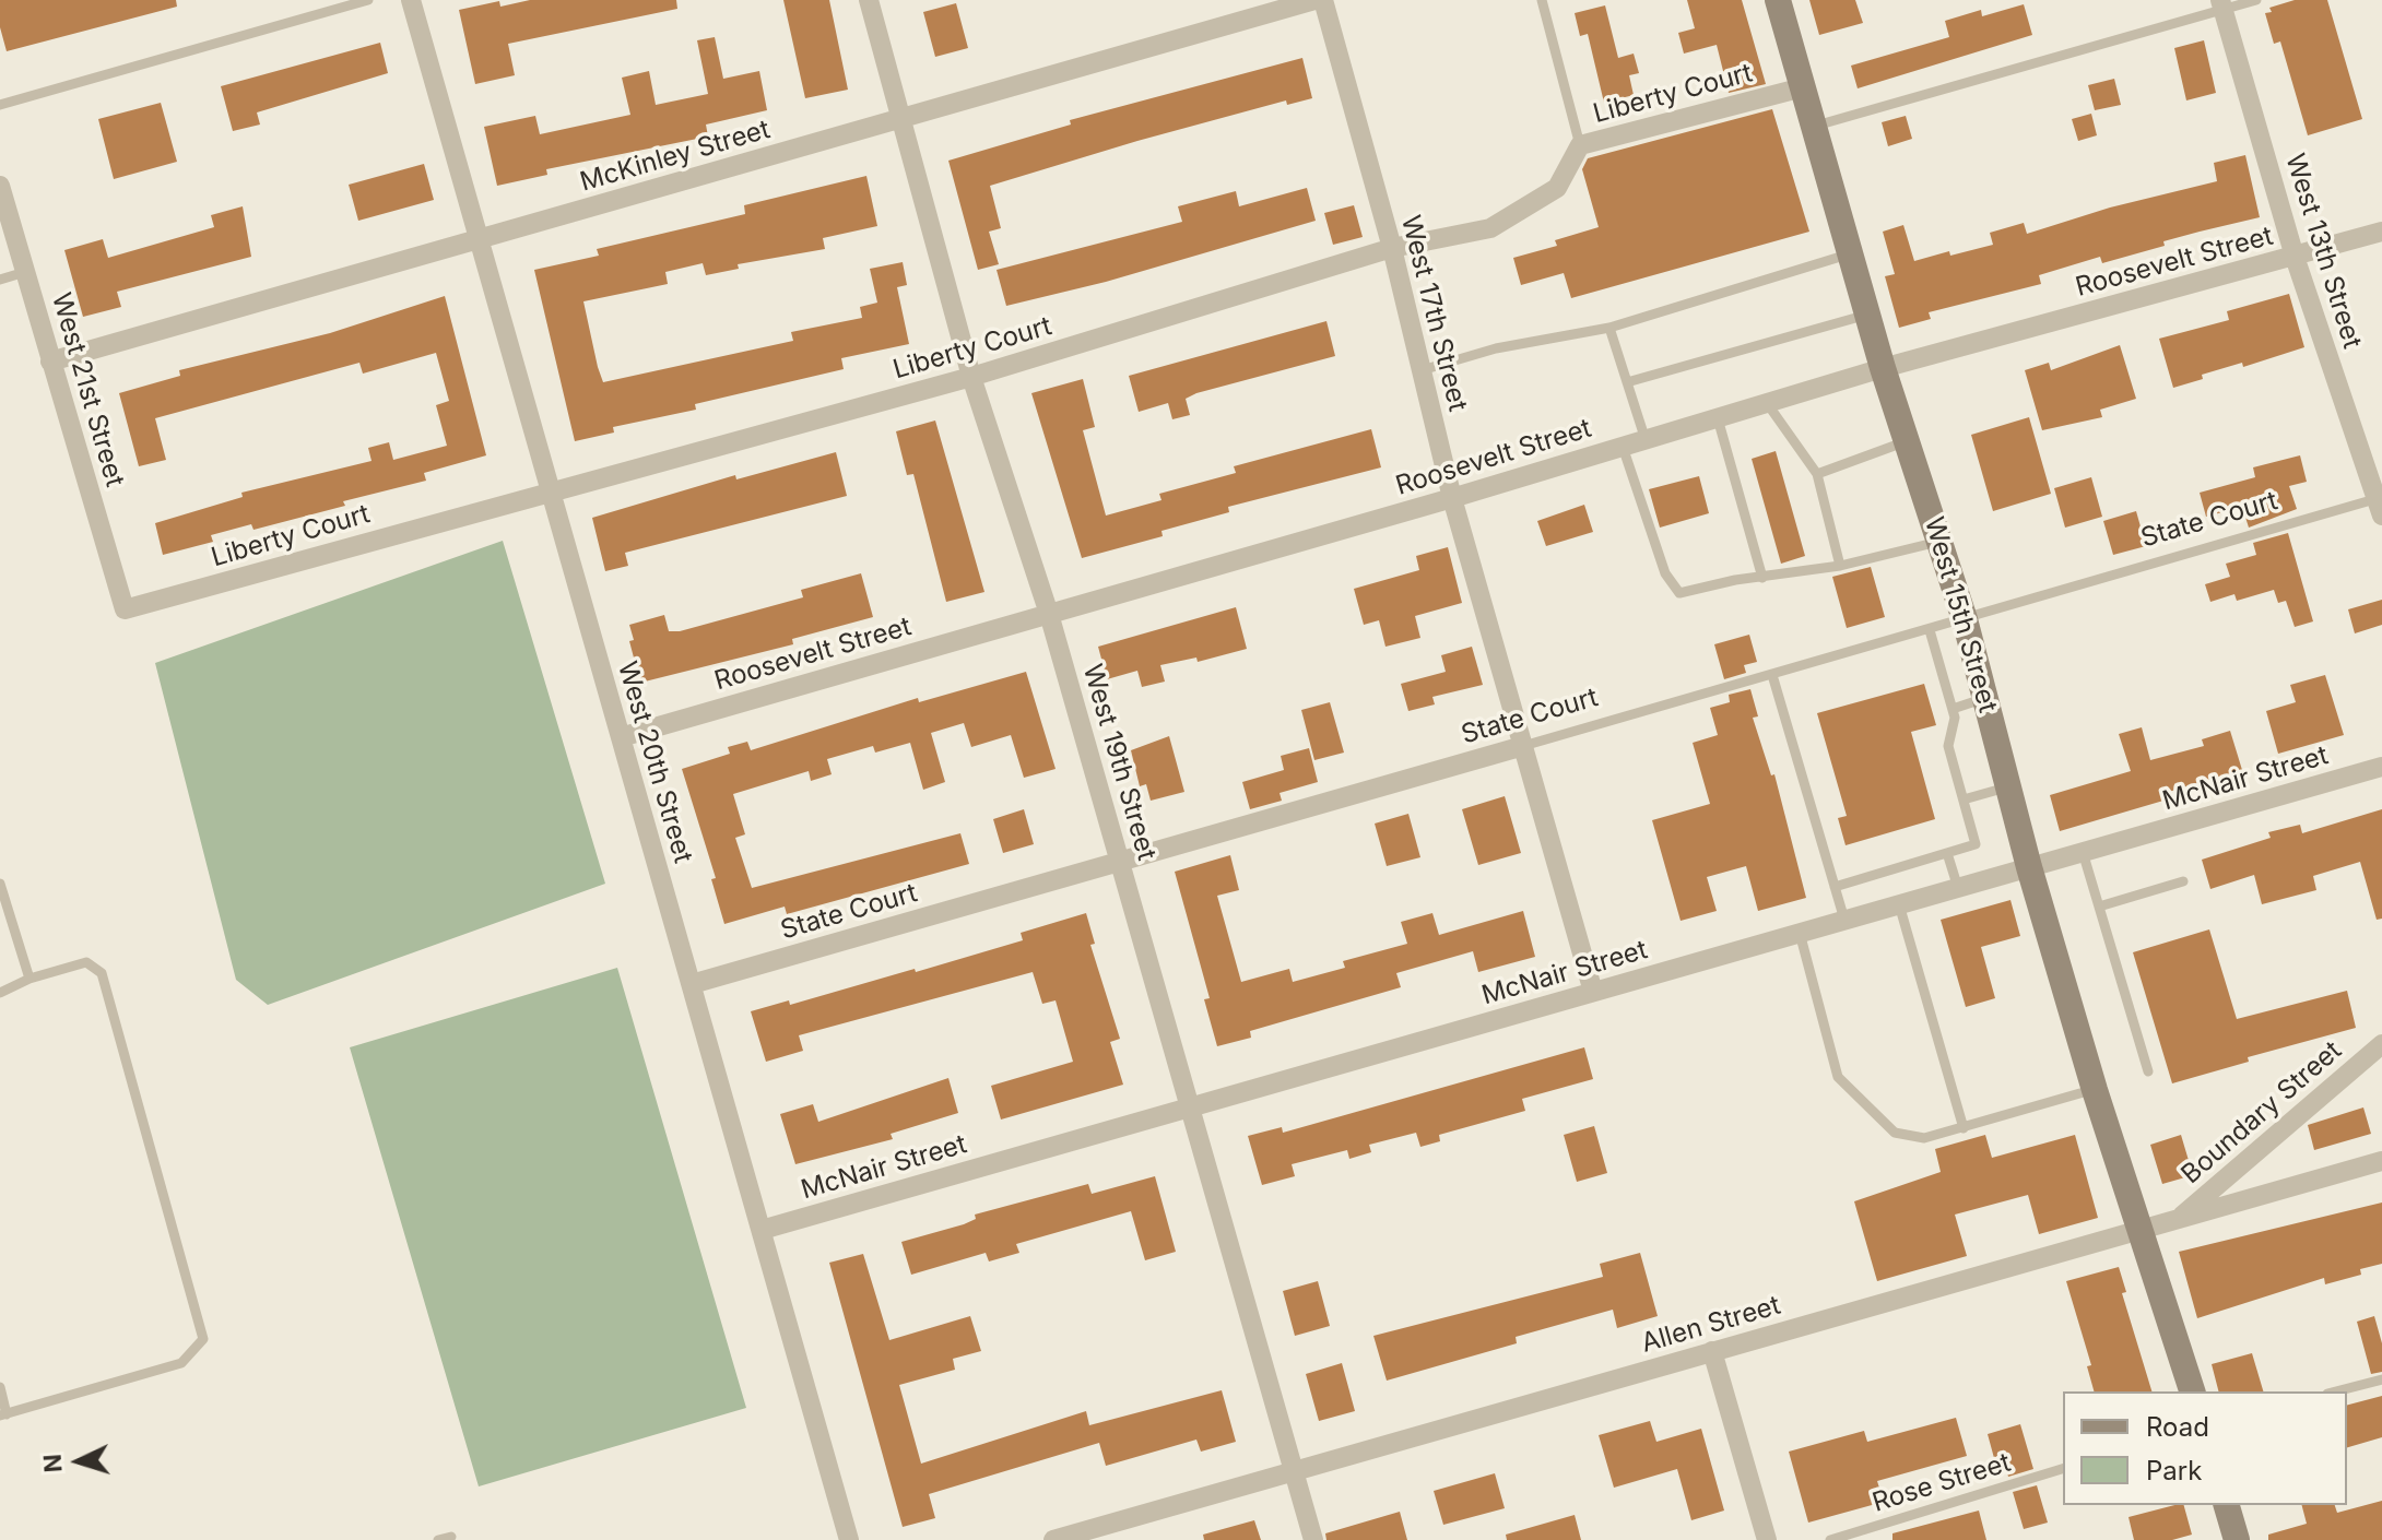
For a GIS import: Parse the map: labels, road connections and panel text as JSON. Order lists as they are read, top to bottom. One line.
{"streets":{"main road":["West 15th Street"],"street":["Liberty Court","McKinley Street","West 13th Street","Roosevelt Street","West 17th Street","West 21st Street","State Court","West 20th Street","West 19th Street","McNair Street","Boundary Street","Allen Street"],"lane":["Rose Street"]},"crossings":[["Liberty Court","West 17th Street"],["Liberty Court","West 21st Street"],["Liberty Court","West 15th Street"],["Liberty Court","West 20th Street"],["Liberty Court","West 19th Street"],["McKinley Street","West 21st Street"],["McKinley Street","West 20th Street"],["McKinley Street","West 19th Street"],["West 13th Street","Roosevelt Street"],["West 13th Street","State Court"],["Roosevelt Street","West 17th Street"],["Roosevelt Street","West 15th Street"],["Roosevelt Street","West 20th Street"],["Roosevelt Street","West 19th Street"],["West 17th Street","State Court"],["West 17th Street","McNair Street"],["State Court","West 15th Street"],["State Court","West 20th Street"],["State Court","West 19th Street"],["West 15th Street","McNair Street"],["West 15th Street","Allen Street"],["West 20th Street","McNair Street"],["West 19th Street","McNair Street"],["West 19th Street","Allen Street"],["Boundary Street","Allen Street"]],"legend":["Road","Park"],"north":"left"}
